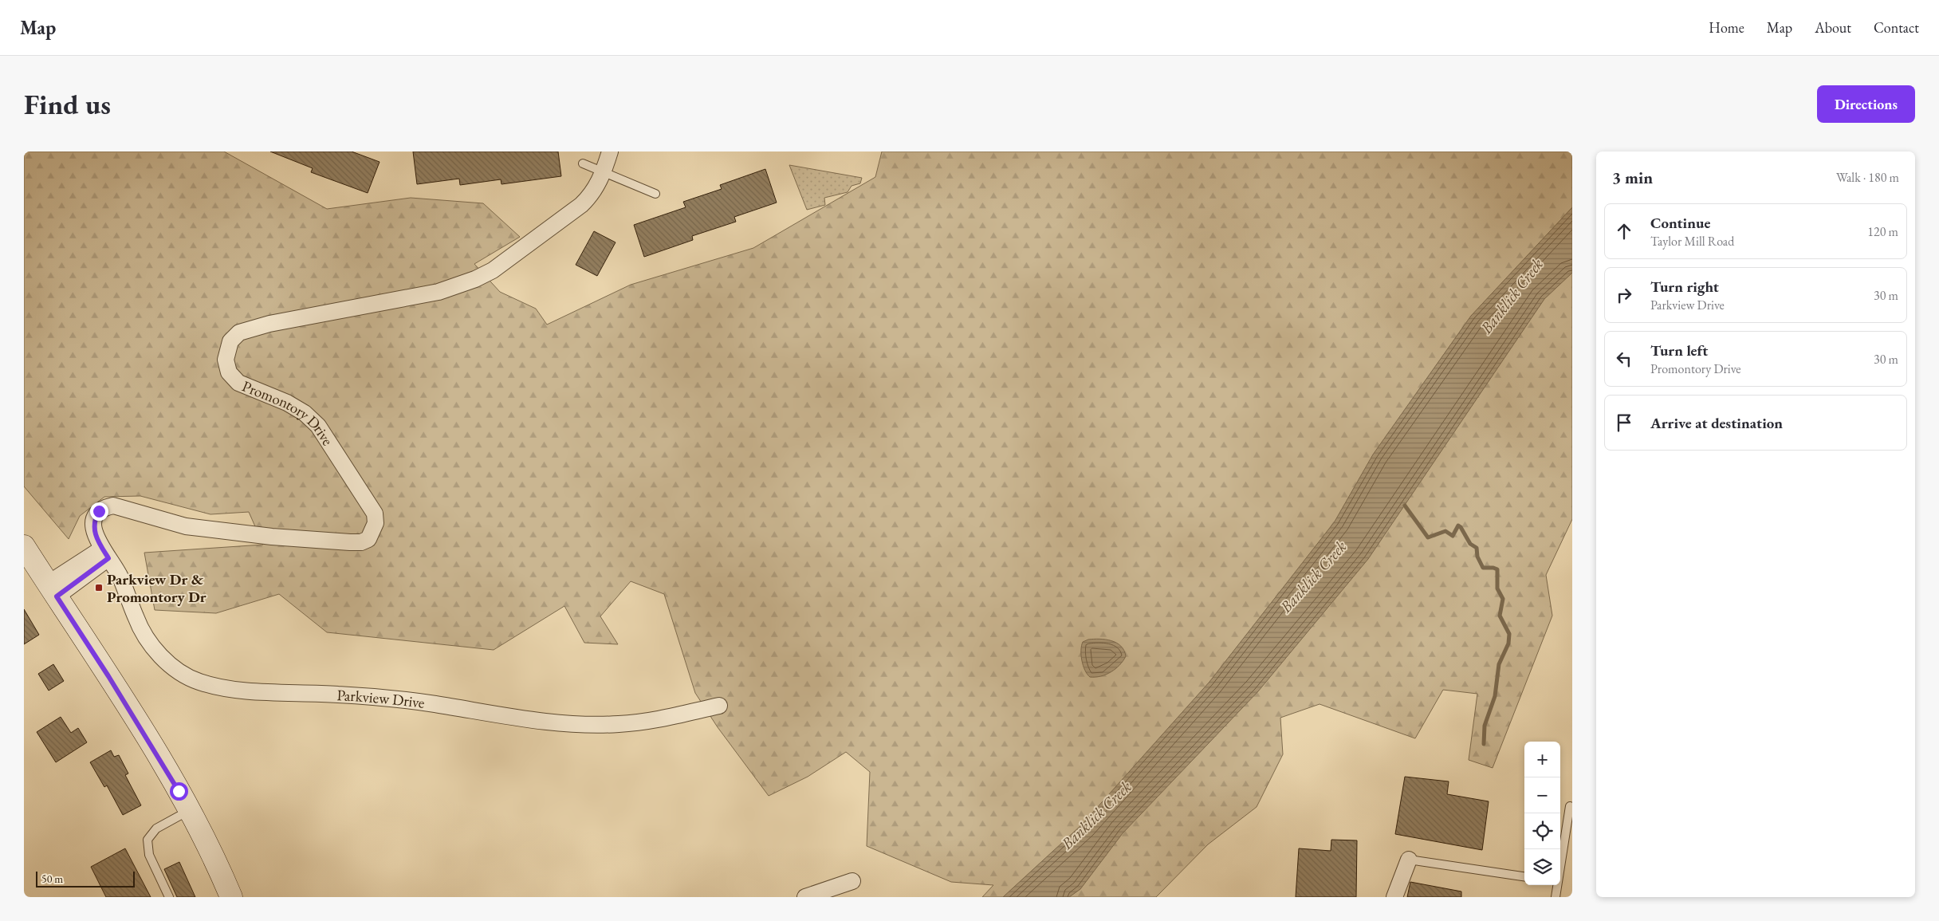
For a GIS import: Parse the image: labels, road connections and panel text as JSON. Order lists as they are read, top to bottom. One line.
{"streets":{"street":["Promontory Drive","Parkview Drive"]},"crossings":[["Promontory Drive","Parkview Drive"]],"water":["Banklick Creek"],"places":{"transit":["Parkview Dr & Promontory Dr"]},"scale_bar":"50 m","page":{"header":"Map","nav":["Home","Map","About","Contact"],"buttons":"Directions","title":"Find us","heading":["3 min","Walk · 180 m"],"list":[["Continue","Taylor Mill Road","120 m"],["Turn right","Parkview Drive","30 m"],["Turn left","Promontory Drive","30 m"],"Arrive at destination"],"map_buttons":["+","−"],"scale":"50 m"}}
